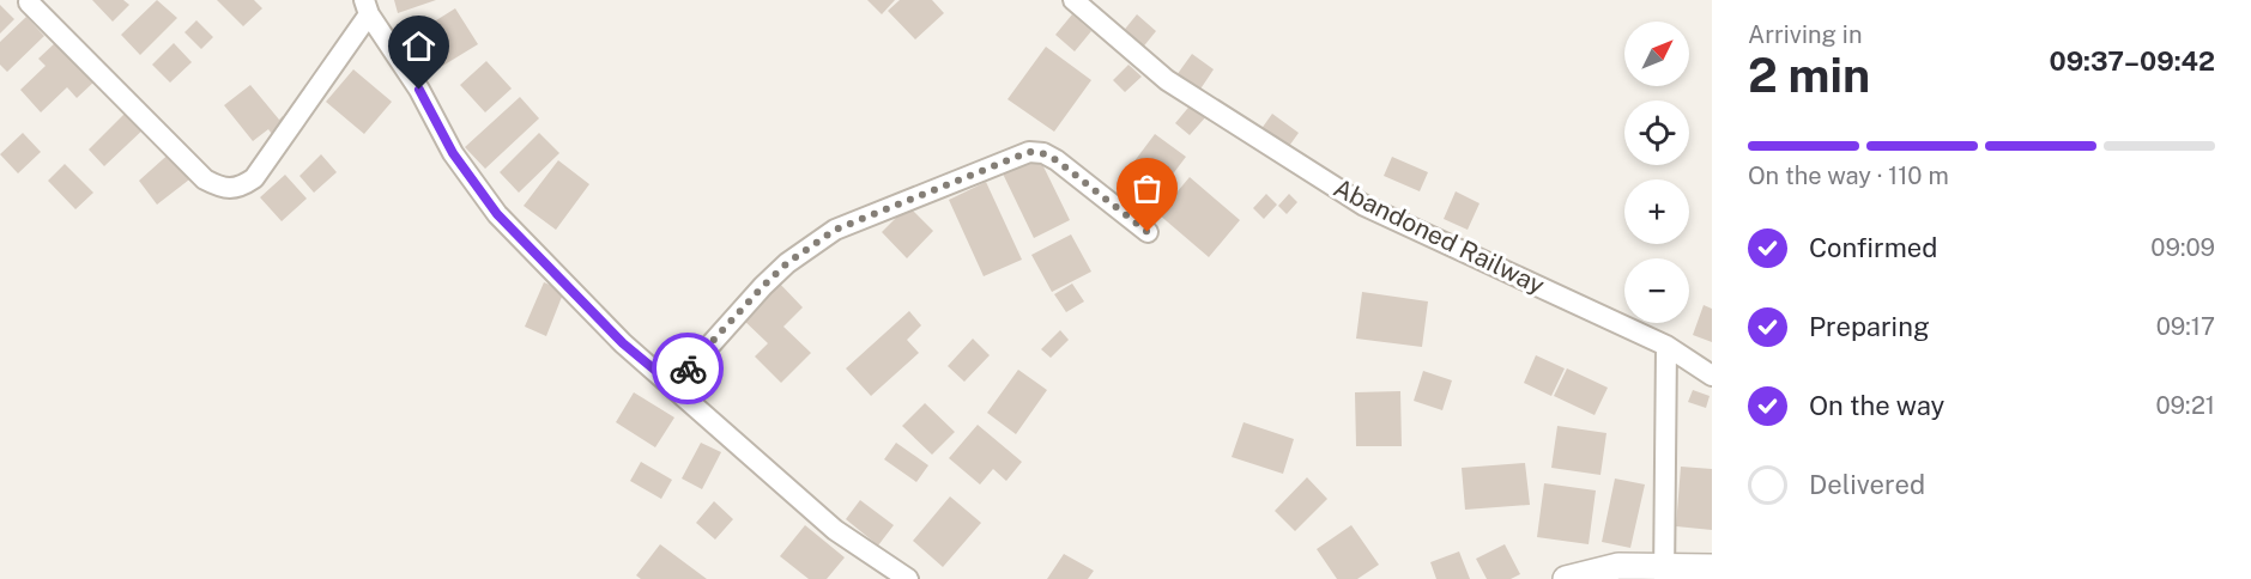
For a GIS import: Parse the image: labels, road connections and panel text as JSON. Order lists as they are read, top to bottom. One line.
{"streets":{"street":["Abandoned Railway"]},"north":"top right","page":{"heading":["2 min","Arriving in","09:37–09:42"],"map_buttons":["+","−"],"bar":"On the way · 110 m","list":[["Confirmed","09:09"],["Preparing","09:17"],["On the way","09:21"],"Delivered"]}}
